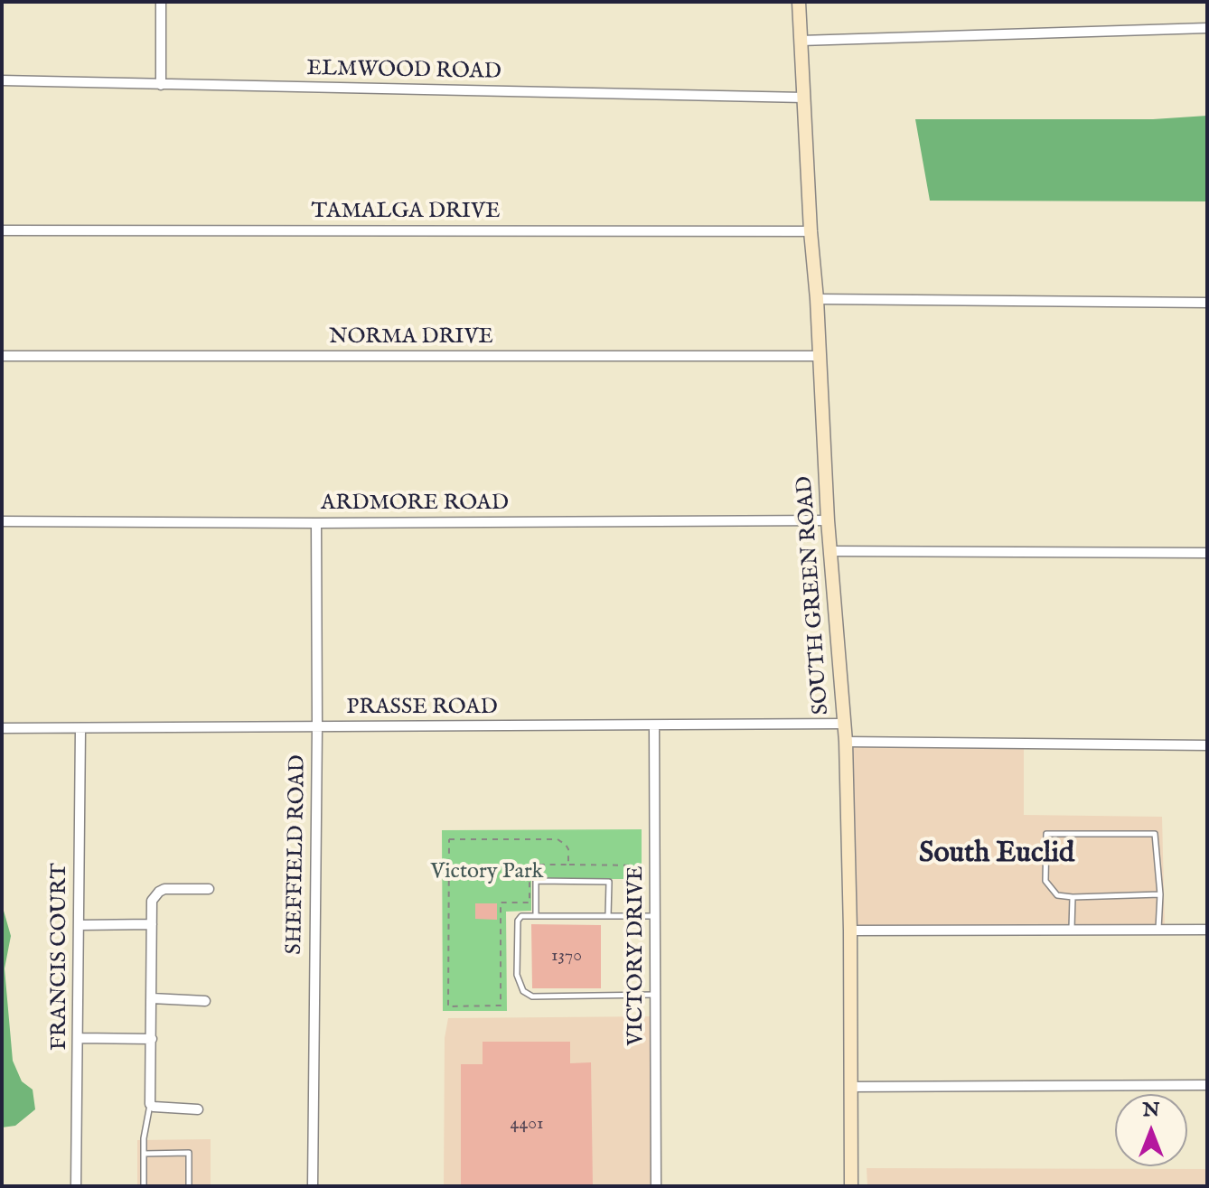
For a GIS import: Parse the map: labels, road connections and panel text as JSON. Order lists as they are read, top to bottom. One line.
{"streets":{"main road":["SOUTH GREEN ROAD"],"street":["ELMWOOD ROAD","TAMALGA DRIVE","NORMA DRIVE","ARDMORE ROAD","PRASSE ROAD","SHEFFIELD ROAD","VICTORY DRIVE","FRANCIS COURT"]},"crossings":[["ELMWOOD ROAD","SOUTH GREEN ROAD"],["TAMALGA DRIVE","SOUTH GREEN ROAD"],["NORMA DRIVE","SOUTH GREEN ROAD"],["ARDMORE ROAD","SOUTH GREEN ROAD"],["ARDMORE ROAD","SHEFFIELD ROAD"],["SOUTH GREEN ROAD","PRASSE ROAD"],["PRASSE ROAD","SHEFFIELD ROAD"],["PRASSE ROAD","VICTORY DRIVE"],["PRASSE ROAD","FRANCIS COURT"]],"districts":["South Euclid"],"parks":["Victory Park"],"house_numbers":["1370","4401"],"north":"top"}
